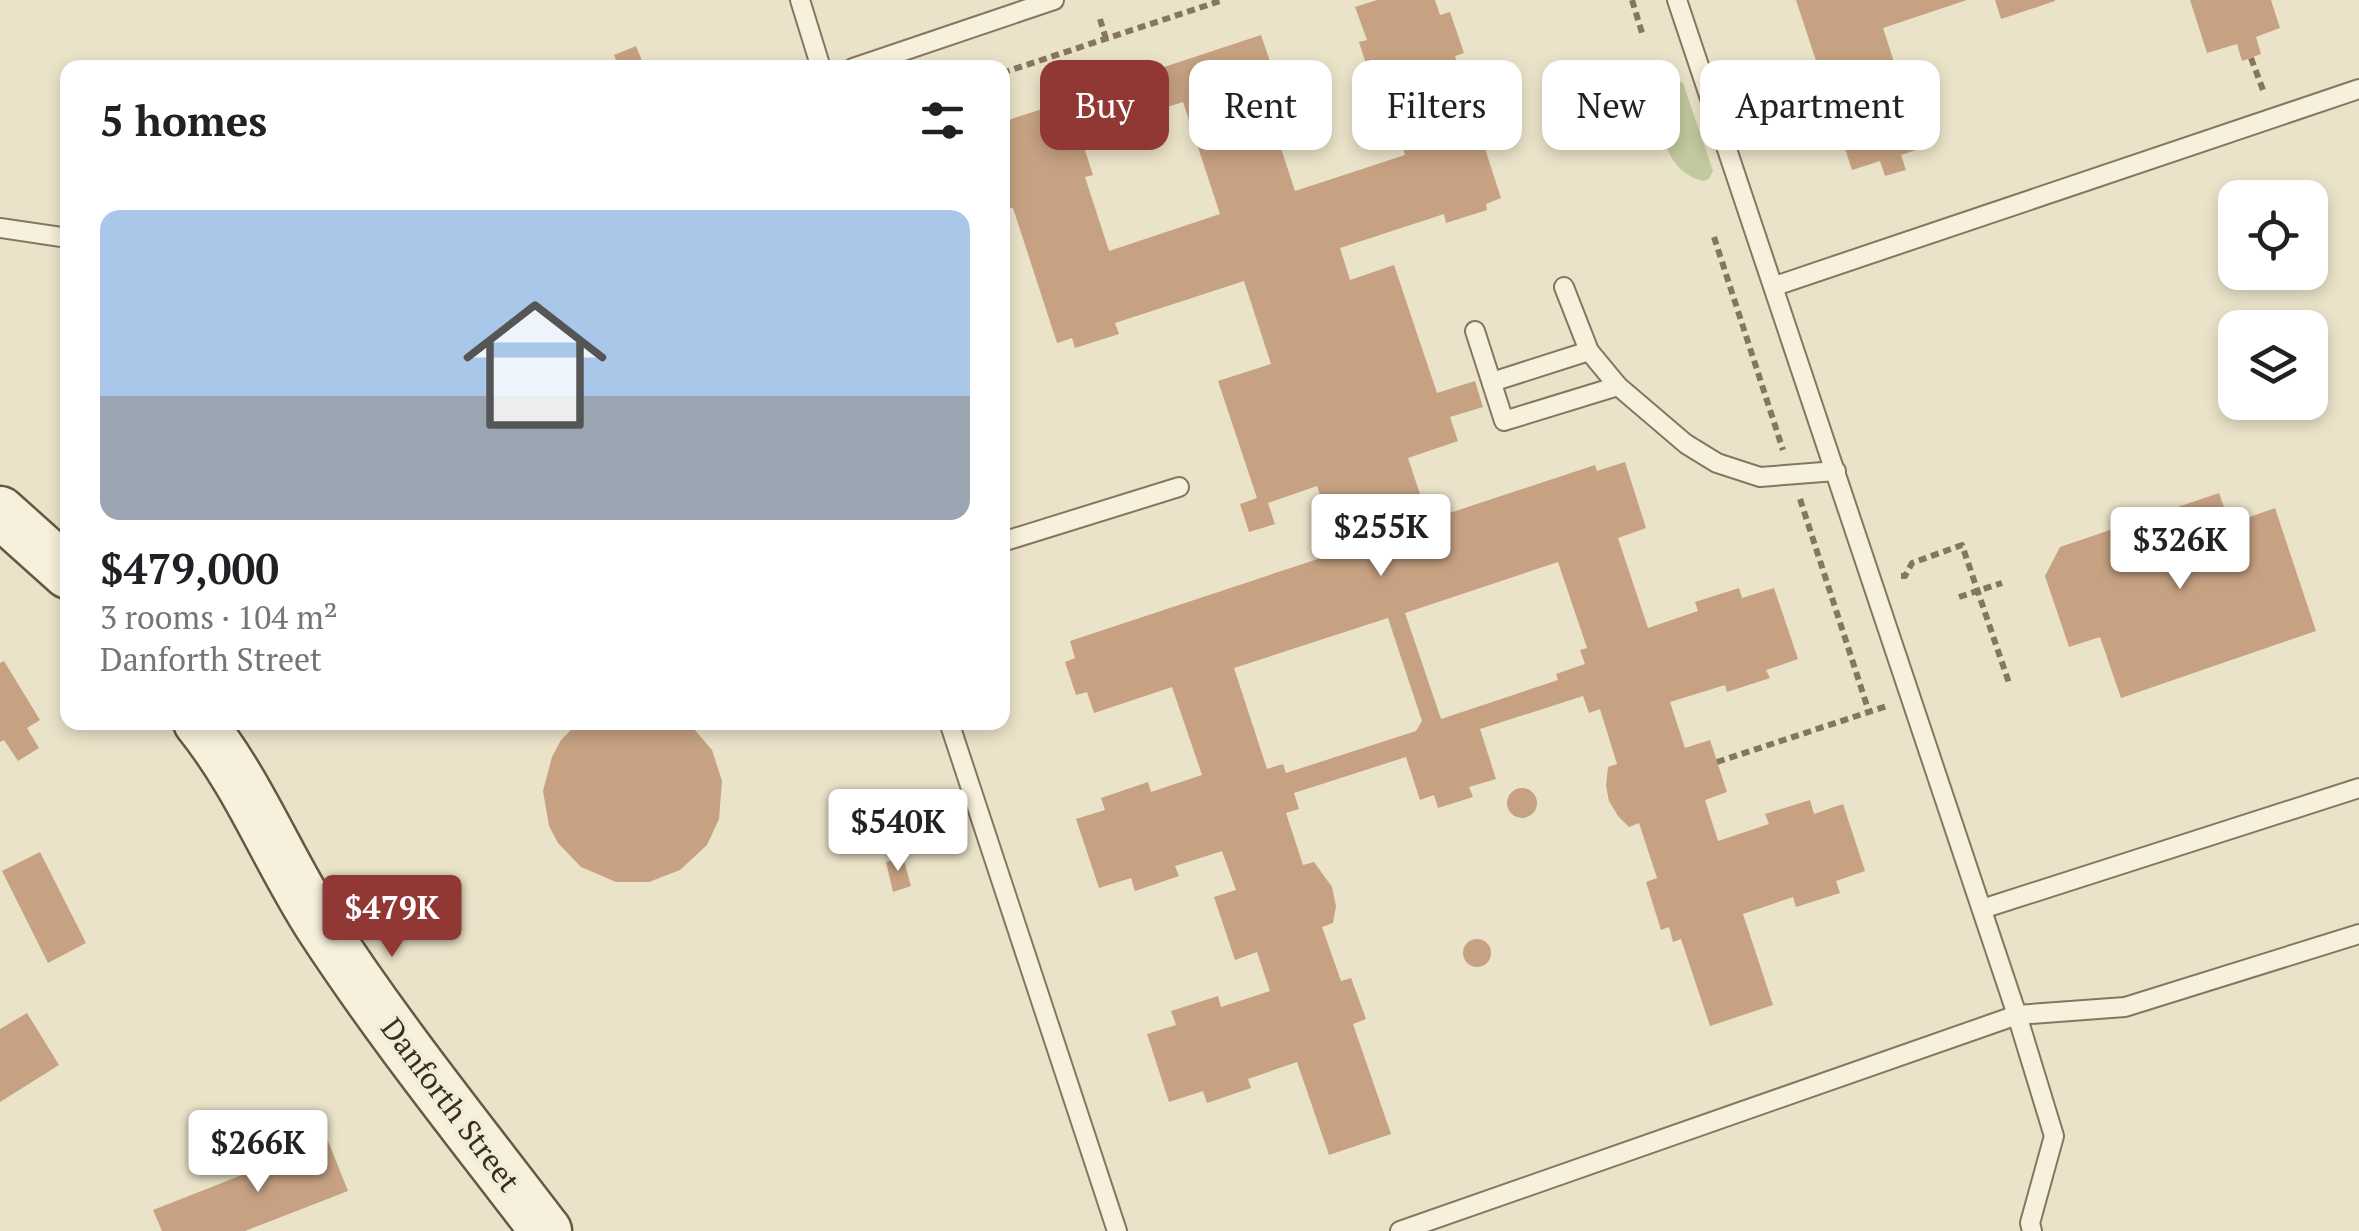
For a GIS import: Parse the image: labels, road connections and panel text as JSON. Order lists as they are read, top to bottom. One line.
{"streets":{"street":["Danforth Street"]},"page":{"chip":["Buy","Rent","Filters","New","Apartment"],"heading":"5 homes","list":[{"name":"$479,000","note":"3 rooms · 104 m² · Danforth Street"}],"price":["$255K","$326K","$540K","$479K","$266K"]}}
